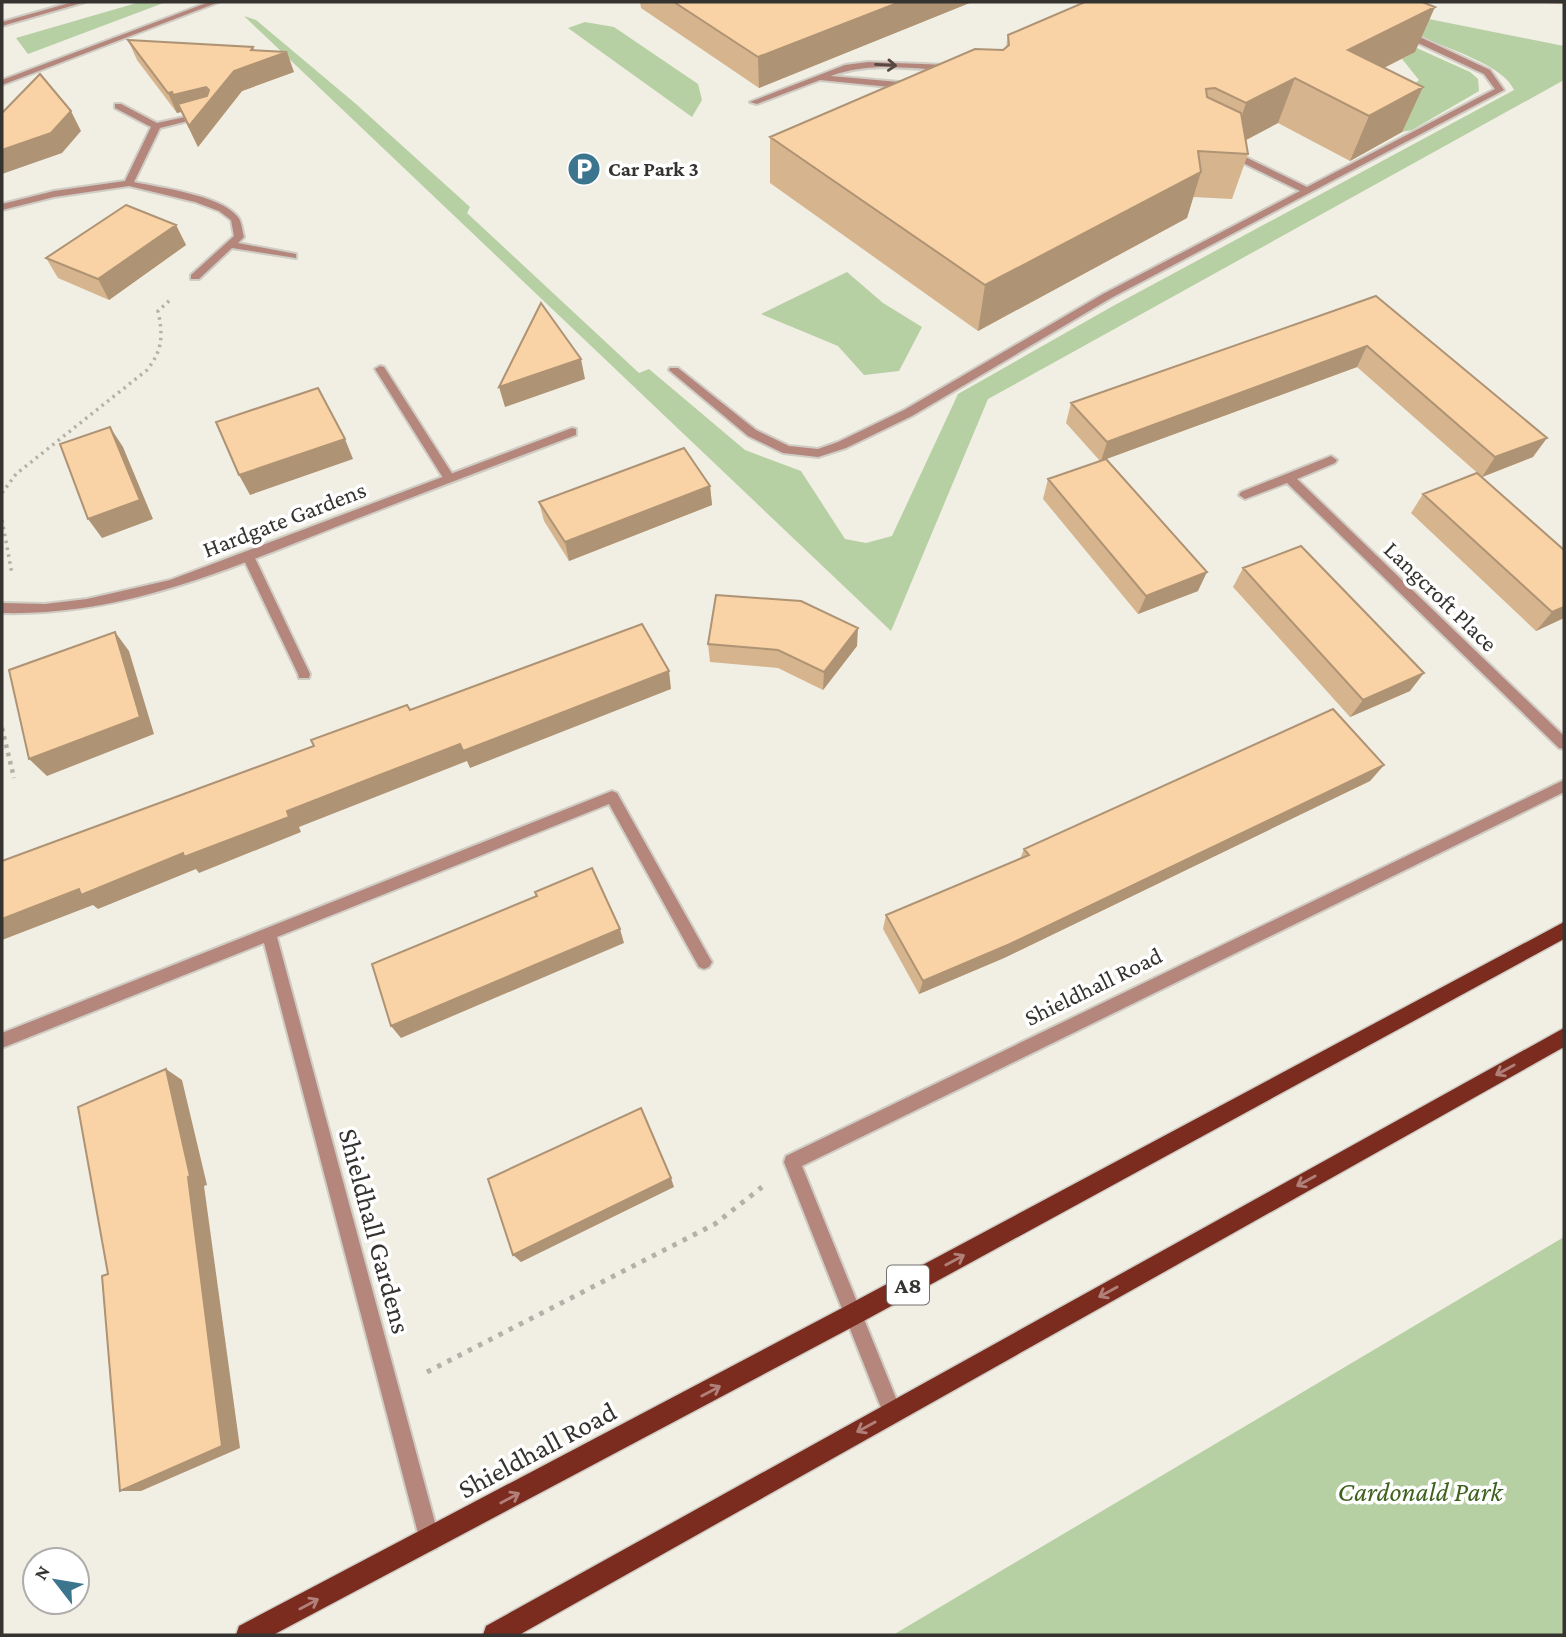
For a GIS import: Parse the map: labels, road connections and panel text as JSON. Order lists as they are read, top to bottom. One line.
{"streets":{"main road":["Shieldhall Road","A8"],"street":["Hardgate Gardens","Langcroft Place","Shieldhall Gardens"]},"crossings":[["Shieldhall Road","Shieldhall Gardens"]],"parks":["Cardonald Park"],"places":{"parking":["Car Park 3"]},"north":"top left"}
